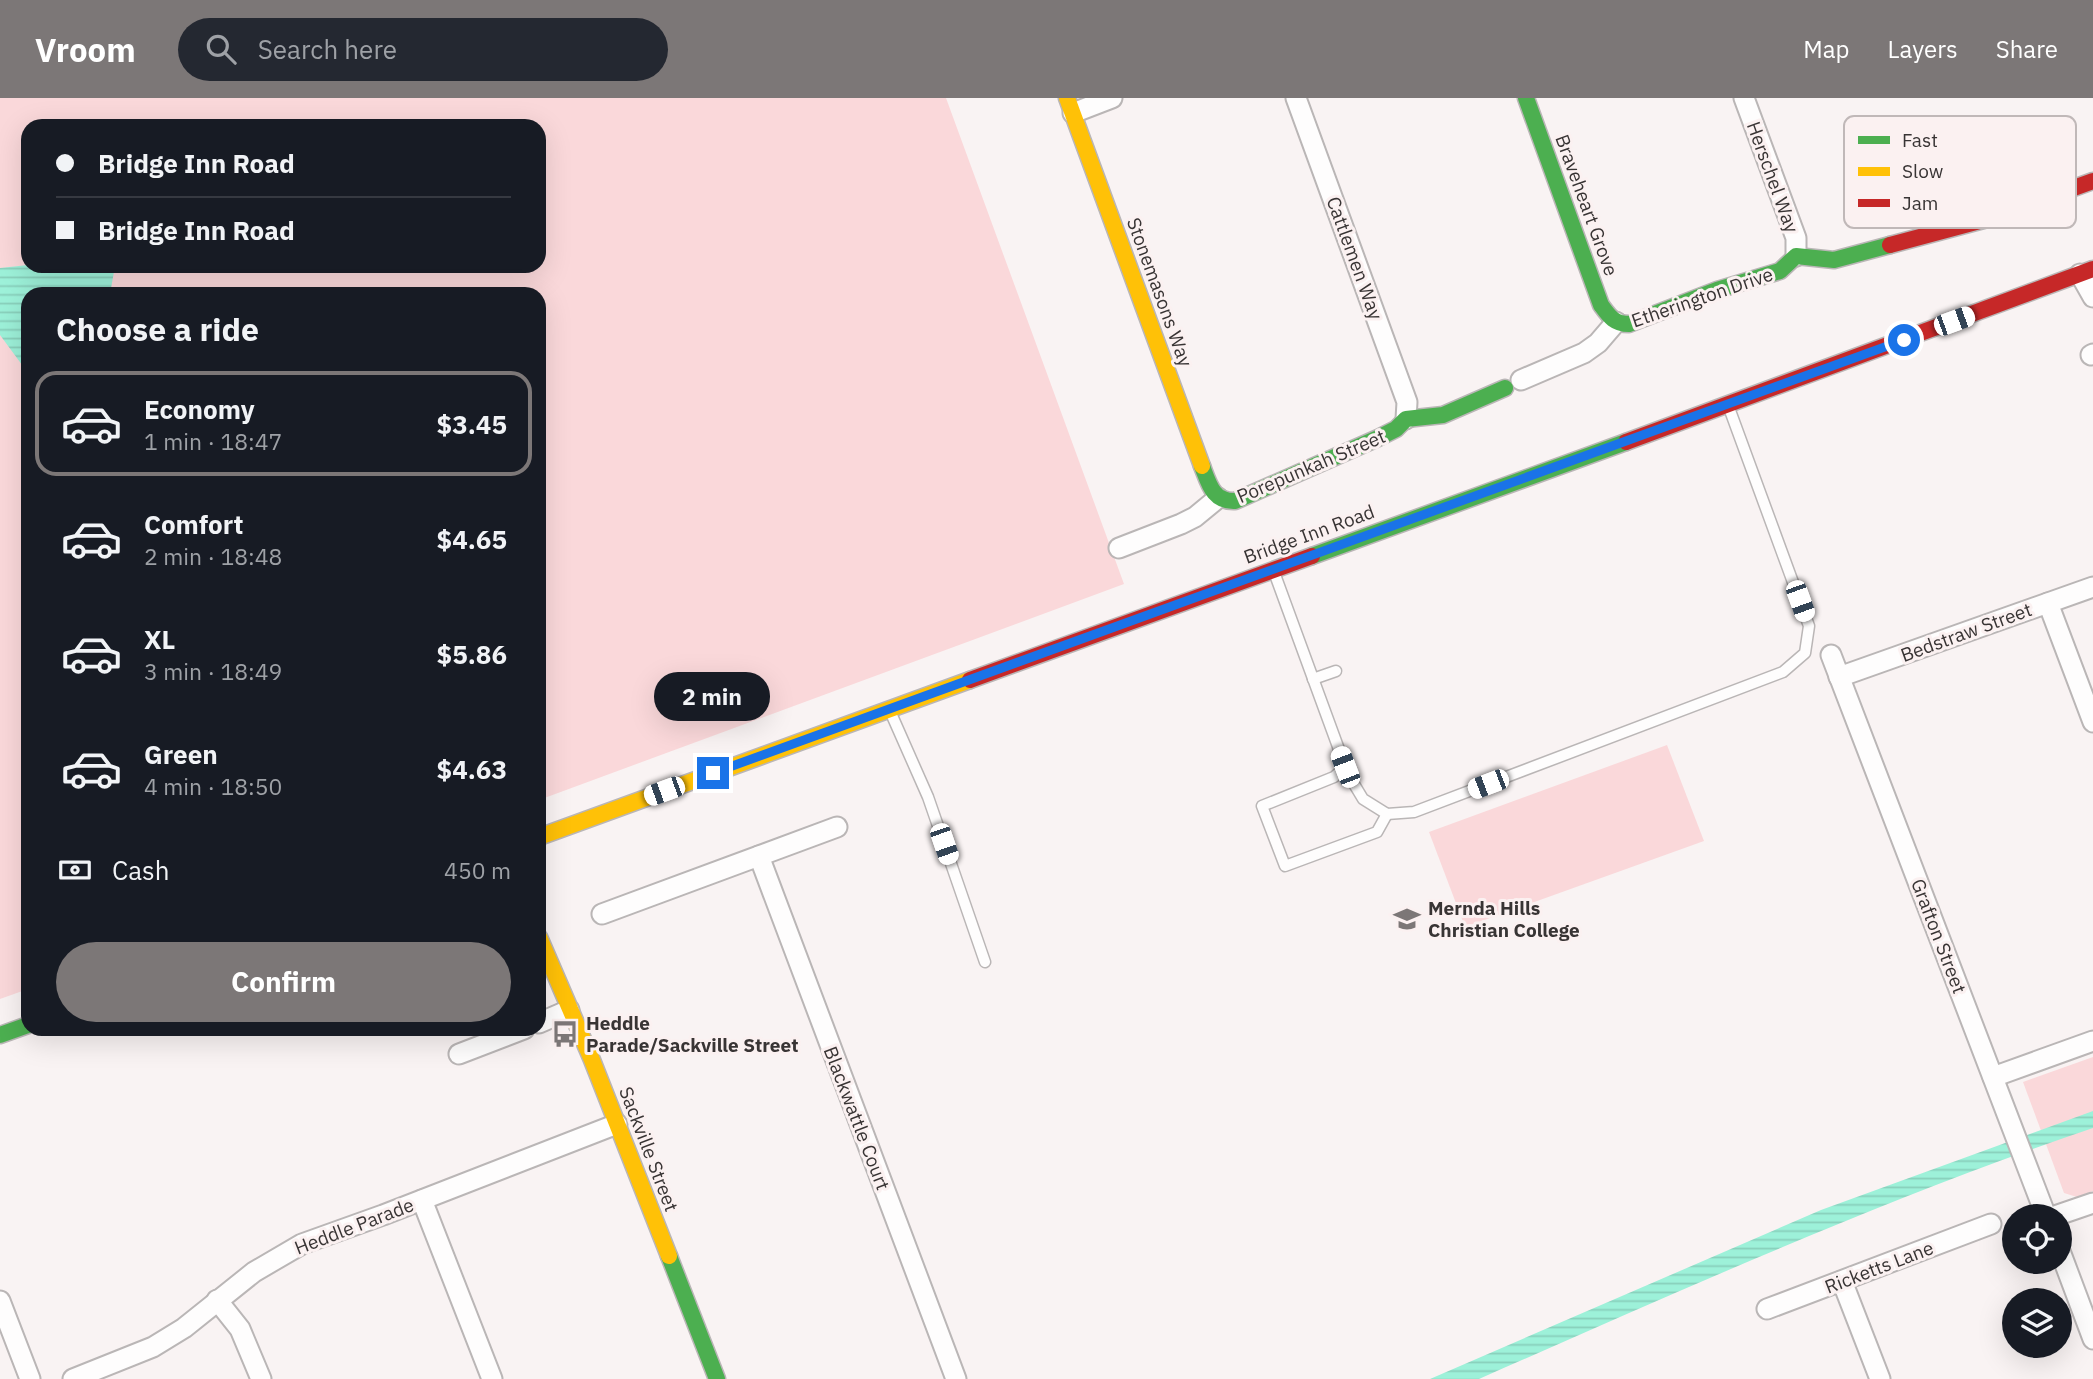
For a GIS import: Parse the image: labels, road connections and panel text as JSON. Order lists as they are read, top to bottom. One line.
{"streets":{"street":["Herschel Way","Braveheart Grove","Cattlemen Way","Stonemasons Way","Etherington Drive","Porepunkah Street","Bridge Inn Road","Bedstraw Street","Grafton Street","Blackwattle Court","Sackville Street","Heddle Parade","Ricketts Lane"]},"crossings":[["Herschel Way","Etherington Drive"],["Braveheart Grove","Etherington Drive"],["Cattlemen Way","Porepunkah Street"],["Stonemasons Way","Porepunkah Street"],["Etherington Drive","Porepunkah Street"],["Bedstraw Street","Grafton Street"],["Sackville Street","Heddle Parade"]],"places":{"school or university":["Mernda Hills Christian College"],"bus stop":["Heddle Parade/Sackville Street"]},"legend":["Fast","Slow","Jam"],"page":{"header":"Vroom","search":"Search here","nav":["Map","Layers","Share"],"banner":["Bridge Inn Road","Bridge Inn Road"],"heading":"Choose a ride","list":[{"name":"Economy","note":"1 min · 18:47","value":"$3.45"},{"name":"Comfort","note":"2 min · 18:48","value":"$4.65"},{"name":"XL","note":"3 min · 18:49","value":"$5.86"},{"name":"Green","note":"4 min · 18:50","value":"$4.63"}],"bubble":"2 min","pay":["Cash","450 m"],"buttons":"Confirm"}}
